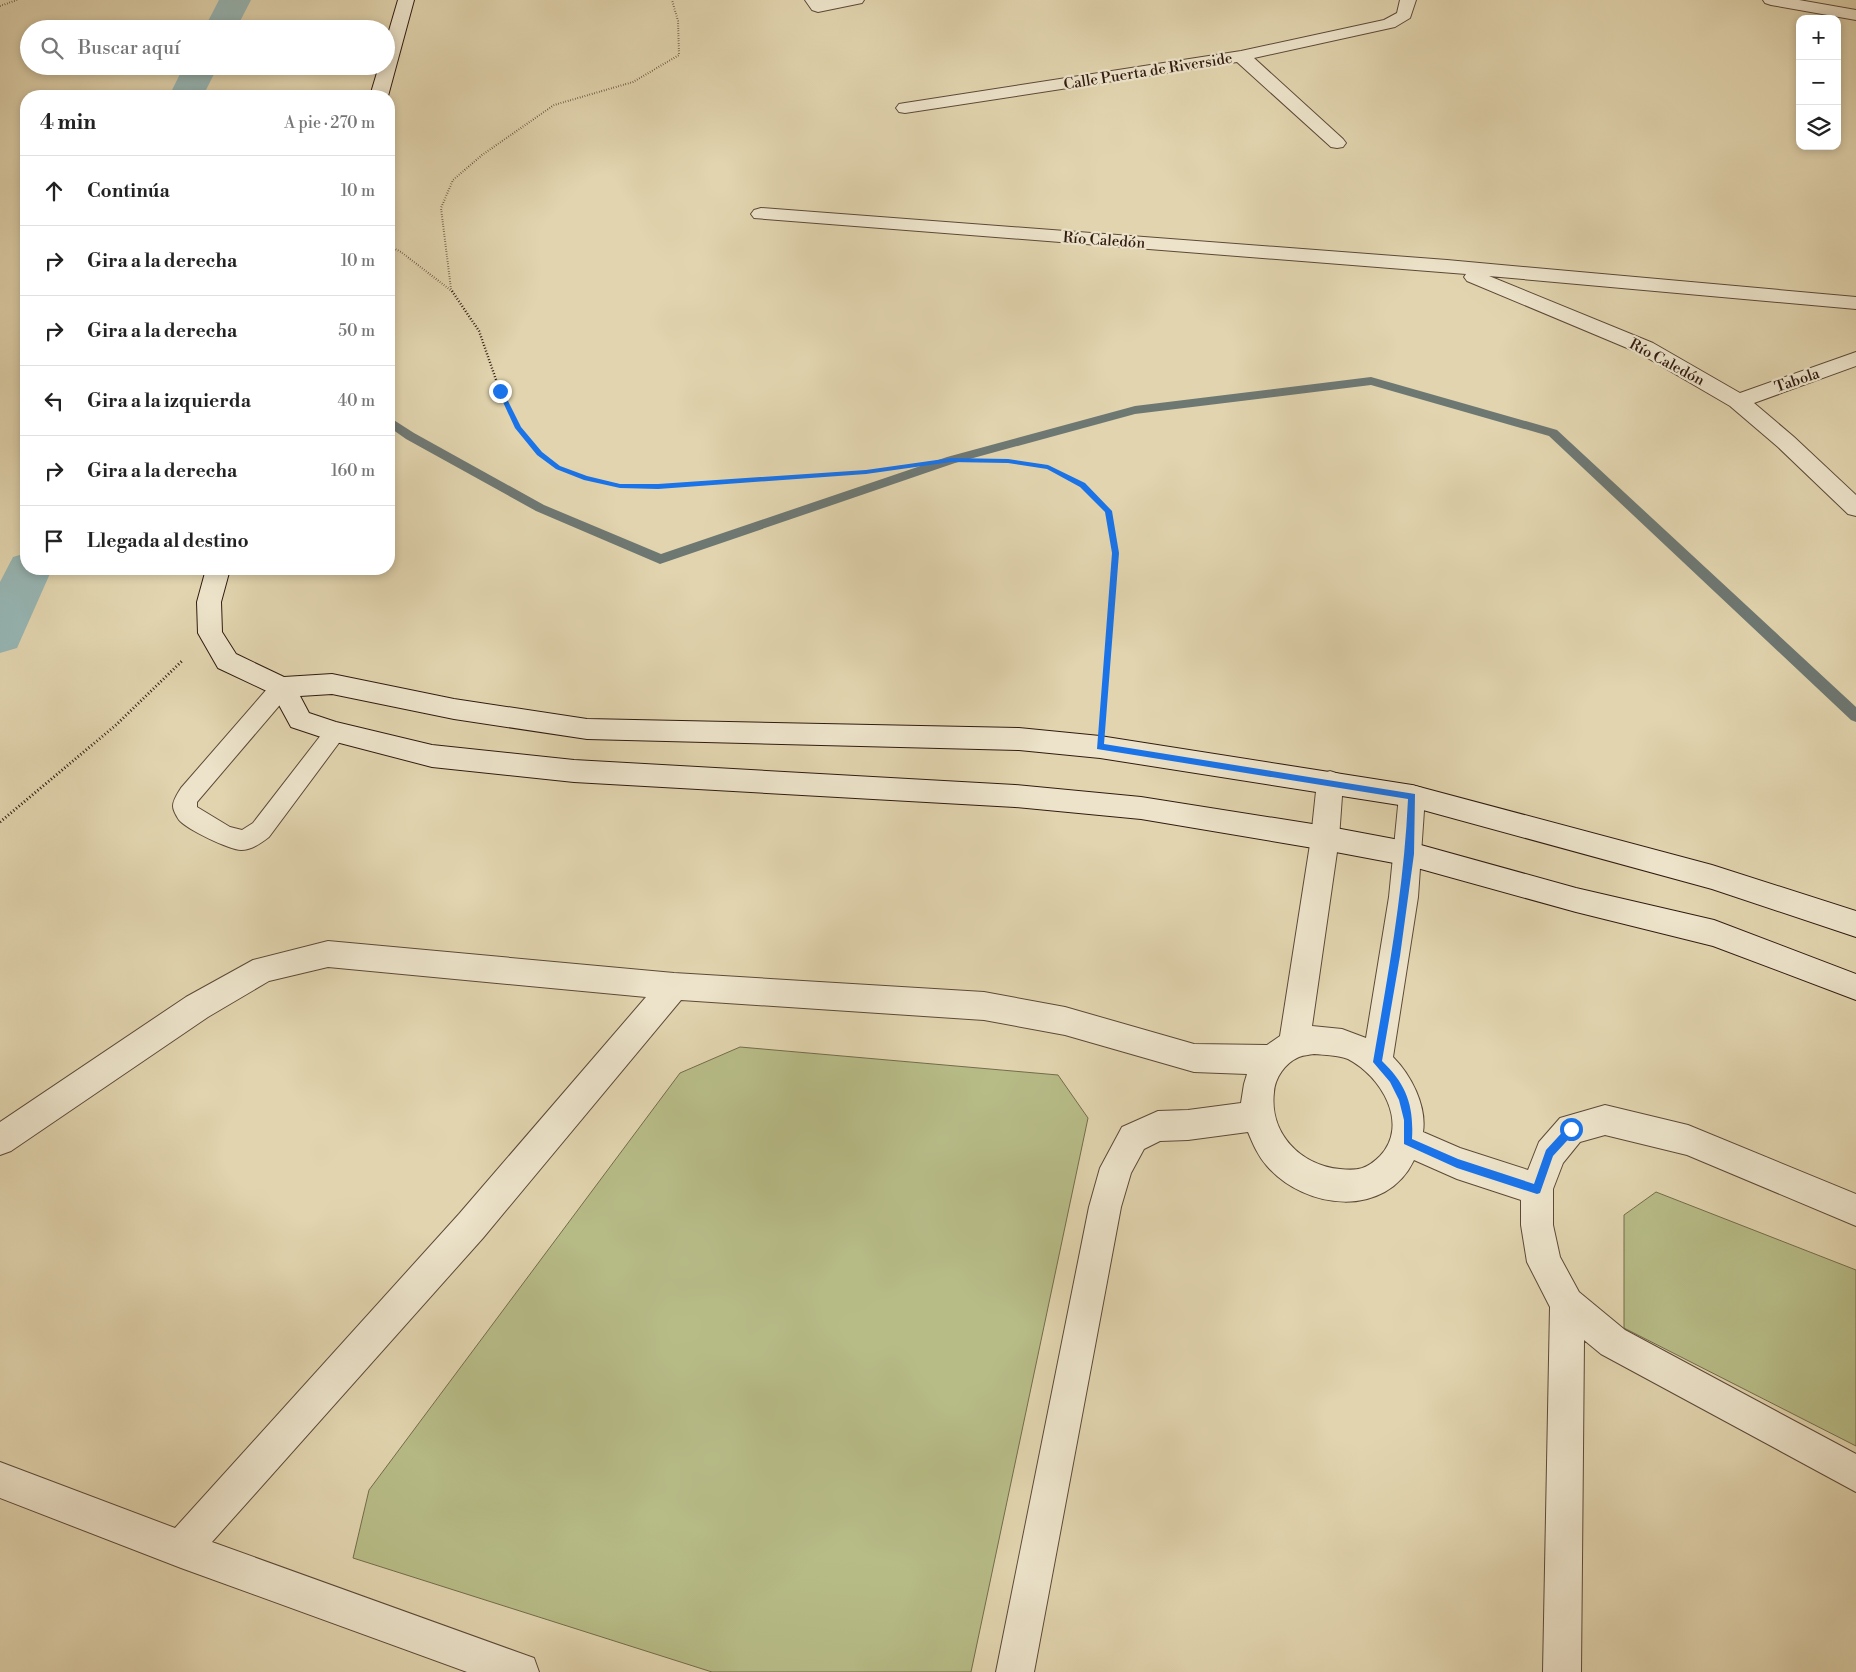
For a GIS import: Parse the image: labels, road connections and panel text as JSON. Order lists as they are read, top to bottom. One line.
{"streets":{"street":["Calle Puerta de Riverside","Río Caledón","Tabola"]},"crossings":[["Río Caledón","Tabola"]],"page":{"map_buttons":["+","−"],"search":"Buscar aquí","heading":["4 min","A pie · 270 m"],"list":[["Continúa","10 m"],["Gira a la derecha","10 m"],["Gira a la derecha","50 m"],["Gira a la izquierda","40 m"],["Gira a la derecha","160 m"],"Llegada al destino"]}}
